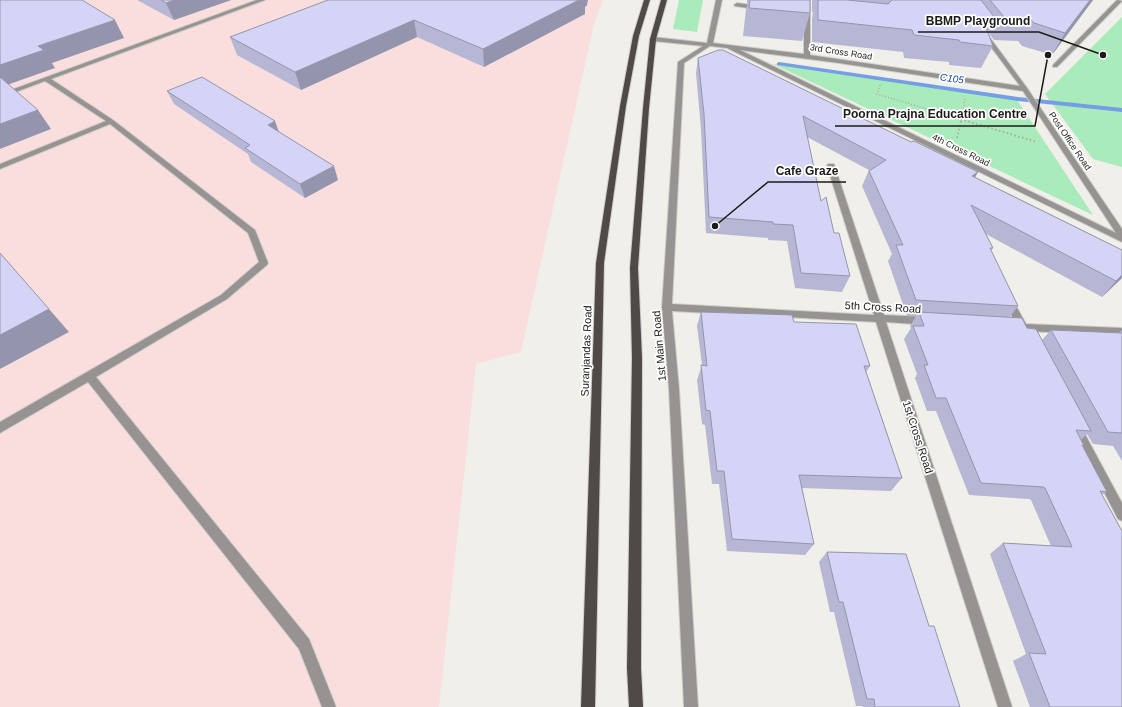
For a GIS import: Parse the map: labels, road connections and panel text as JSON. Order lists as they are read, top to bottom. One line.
{"streets":{"main road":["Suranjandas Road"],"street":["3rd Cross Road","Post Office Road","4th Cross Road","5th Cross Road","1st Main Road","1st Cross Road"]},"crossings":[["3rd Cross Road","Post Office Road"],["3rd Cross Road","4th Cross Road"],["3rd Cross Road","1st Main Road"],["5th Cross Road","1st Main Road"],["5th Cross Road","1st Cross Road"]],"water":["C105"],"places":["Poorna Prajna Education Centre","BBMP Playground","Cafe Graze"]}
